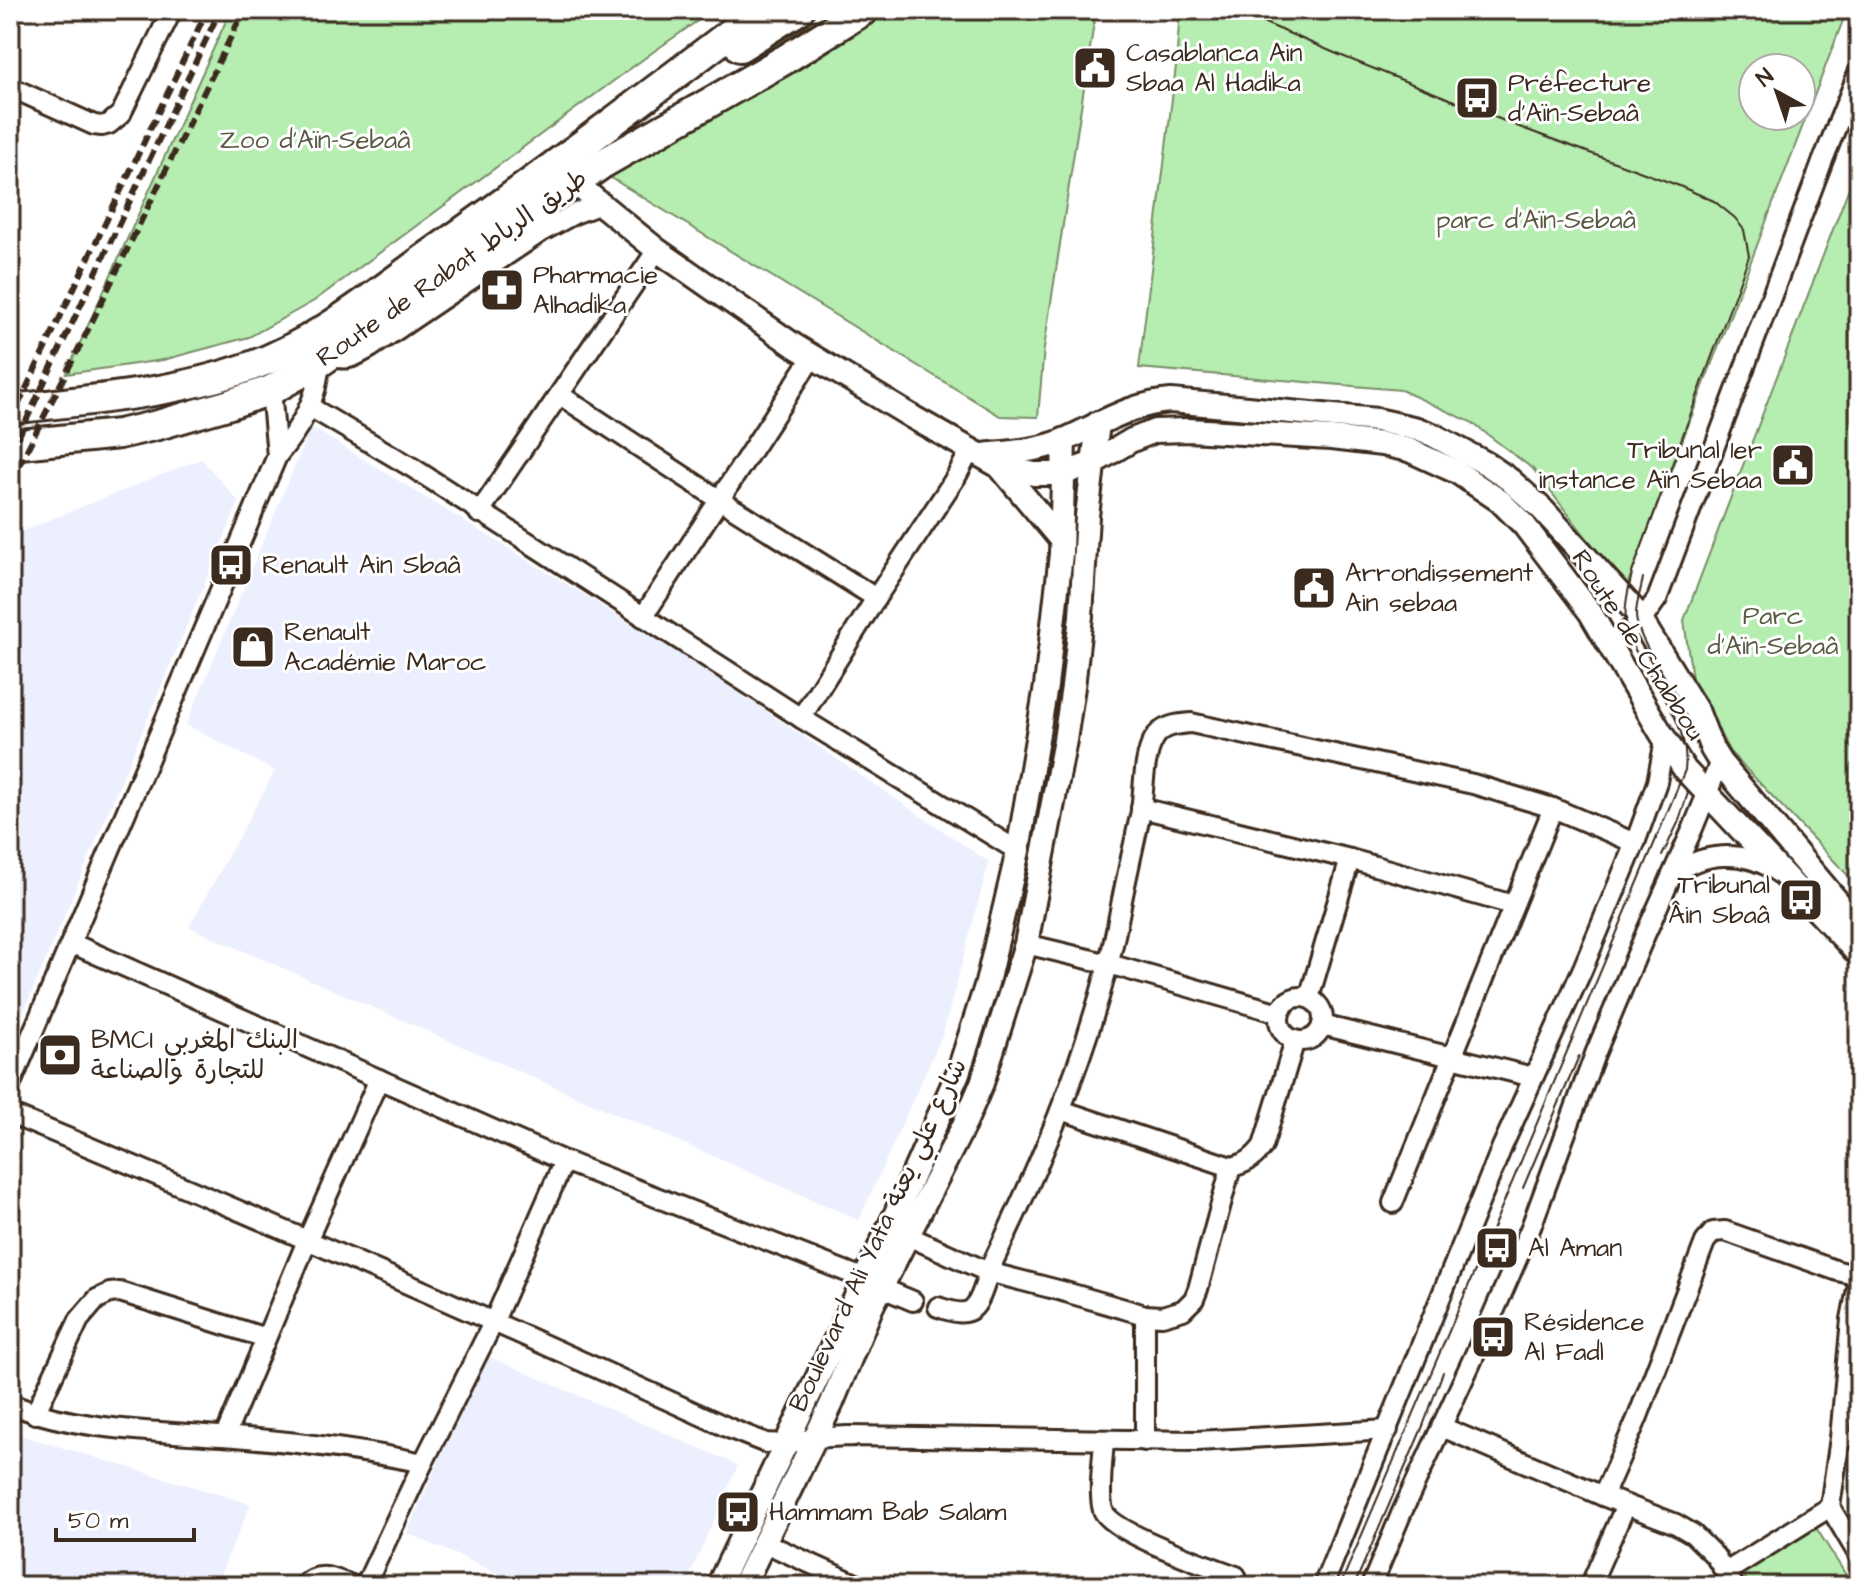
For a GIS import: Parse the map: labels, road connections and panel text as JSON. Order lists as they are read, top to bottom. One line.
{"streets":{"main road":["Route de Rabat طريق الرباط"],"street":["Route de Chabbou","Boulevard Ali Yata شارع علي يعتة"]},"crossings":[["Route de Chabbou","Boulevard Ali Yata شارع علي يعتة"]],"parks":["Zoo d'Aïn-Sebaâ","parc d'Aïn-Sebaâ","Parc d'Aïn-Sebaâ"],"places":{"public building":["Casablanca Ain Sbaa Al Hadika","Tribunal 1er instance Aïn Sebaa","Arrondissement Ain sebaa"],"bus stop":["Préfecture d'Aïn-Sebaâ","Renault Ain Sbaâ","Tribunal Âin Sbaâ","Al Aman","Résidence Al Fadl","Hammam Bab Salam"],"pharmacy":["Pharmacie Alhadika"],"shop":["Renault Académie Maroc"],"bank":["BMCI البنك المغربي للتجارة والصناعة"]},"scale_bar":"50 m","north":"top left"}
